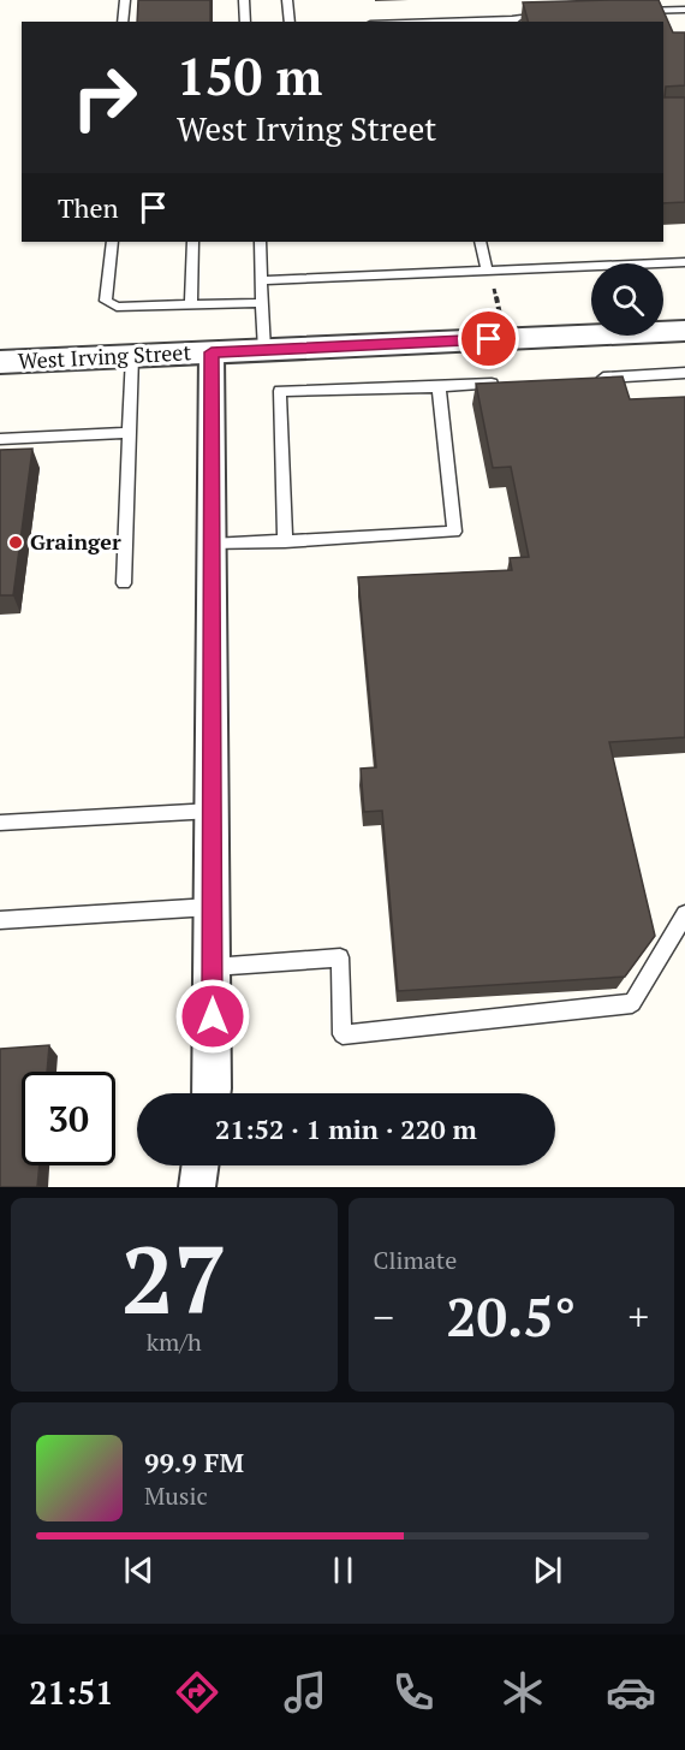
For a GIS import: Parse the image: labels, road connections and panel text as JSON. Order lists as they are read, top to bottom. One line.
{"streets":{"street":["West Irving Street"]},"places":["Grainger"],"page":{"turn":["150 m","West Irving Street"],"then":"Then","limit":"30","trip":"21:52 · 1 min · 220 m","tile":[["27","km/h"],"Climate"],"heat":["−","20.5°","+"],"song":["99.9 FM","Music"],"tabs":"21:51"}}
